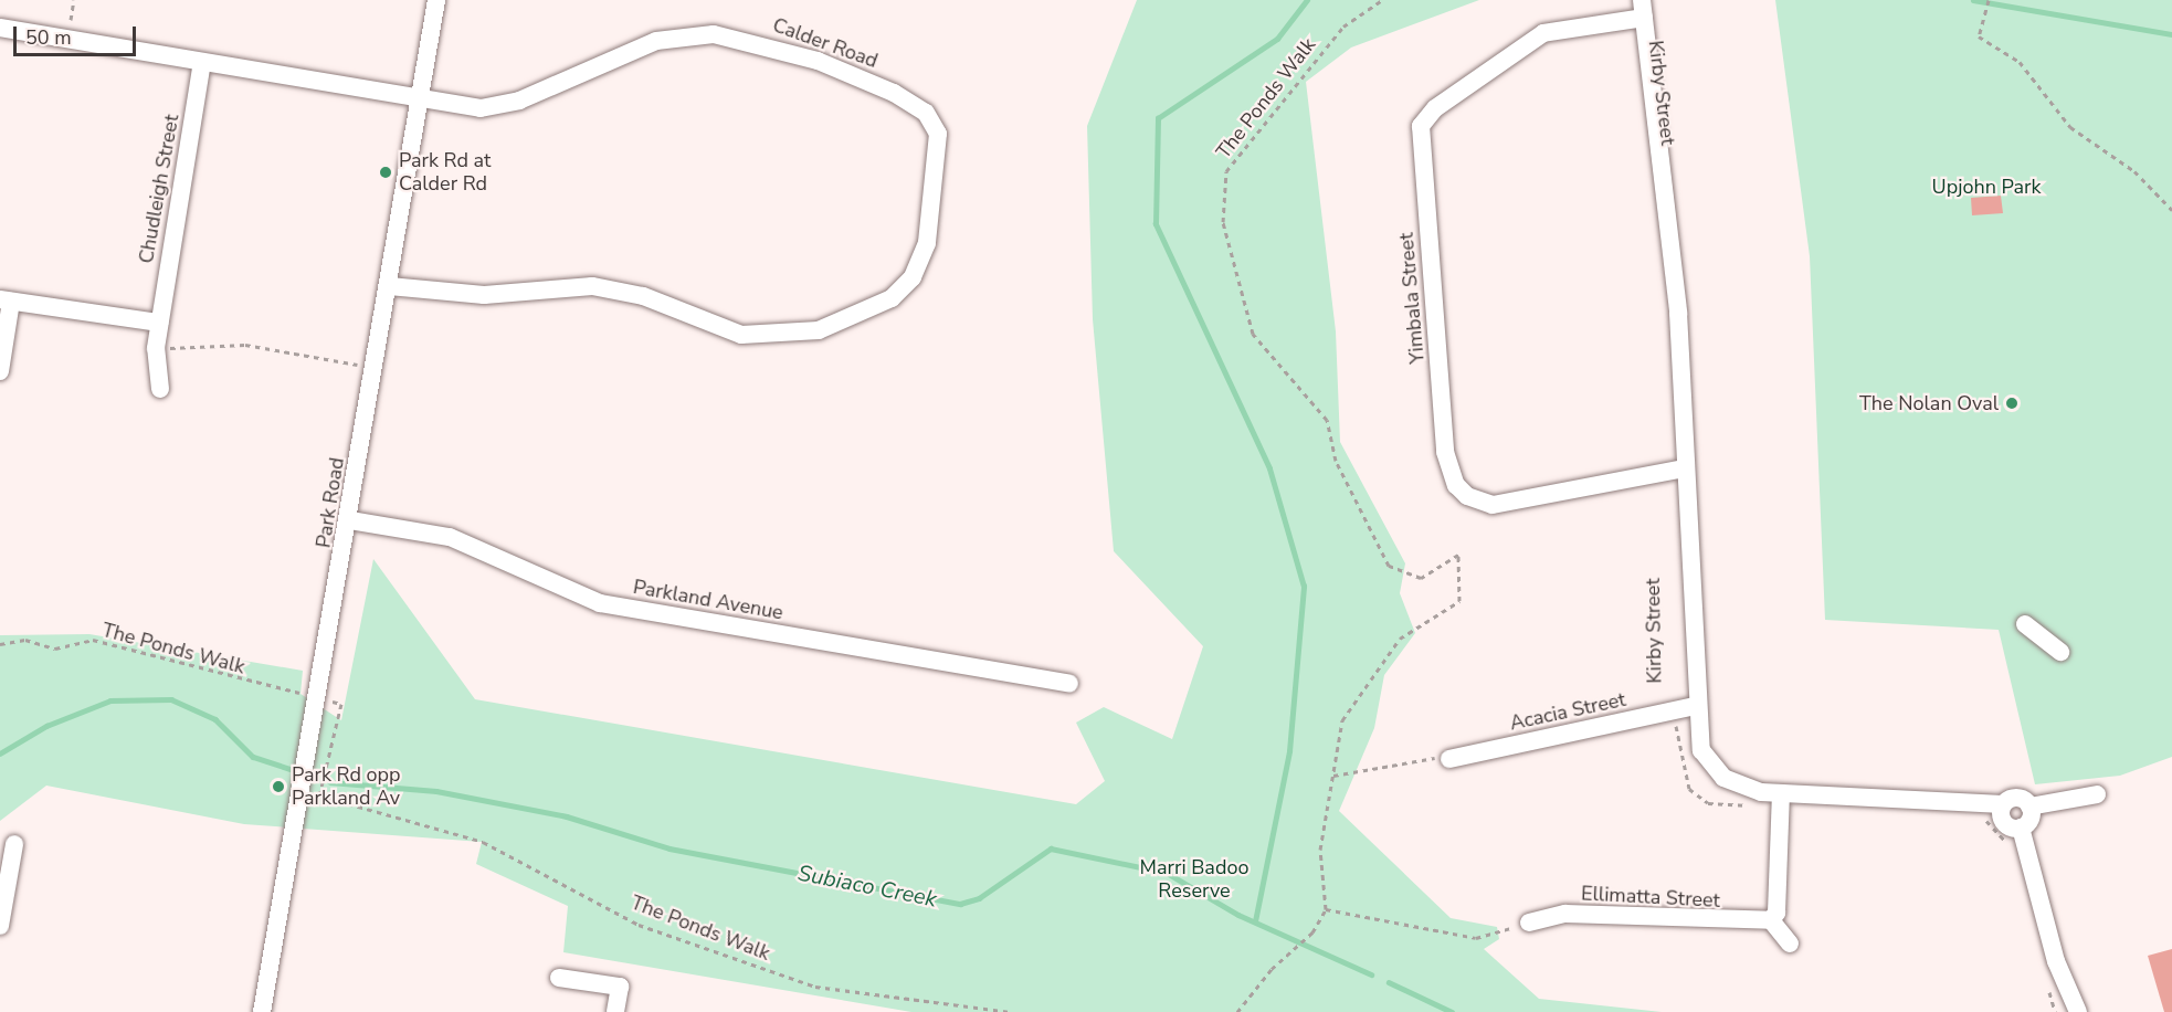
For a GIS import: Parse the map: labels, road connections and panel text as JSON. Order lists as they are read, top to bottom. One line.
{"streets":{"street":["Calder Road","Kirby Street","Chudleigh Street","Yimbala Street","Park Road","Parkland Avenue","Acacia Street","Ellimatta Street"],"path":["The Ponds Walk"]},"crossings":[["Calder Road","Chudleigh Street"],["Calder Road","Park Road"],["Kirby Street","Yimbala Street"],["Kirby Street","Acacia Street"],["Park Road","Parkland Avenue"]],"water":["Subiaco Creek"],"parks":["Upjohn Park","Marri Badoo Reserve"],"places":["Park Rd at Calder Rd","The Nolan Oval","Park Rd opp Parkland Av"],"scale_bar":"50 m"}
